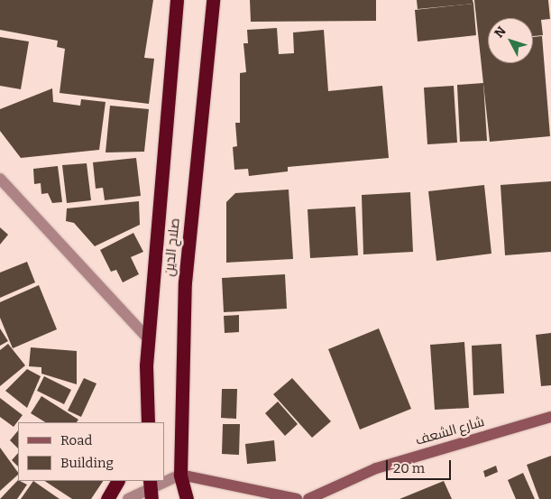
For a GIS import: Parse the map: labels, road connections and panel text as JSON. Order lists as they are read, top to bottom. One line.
{"streets":{"highway":["صلاح الدين"],"street":["شارع الشعف"]},"legend":["Road","Building"],"scale_bar":"20 m","north":"top left"}
